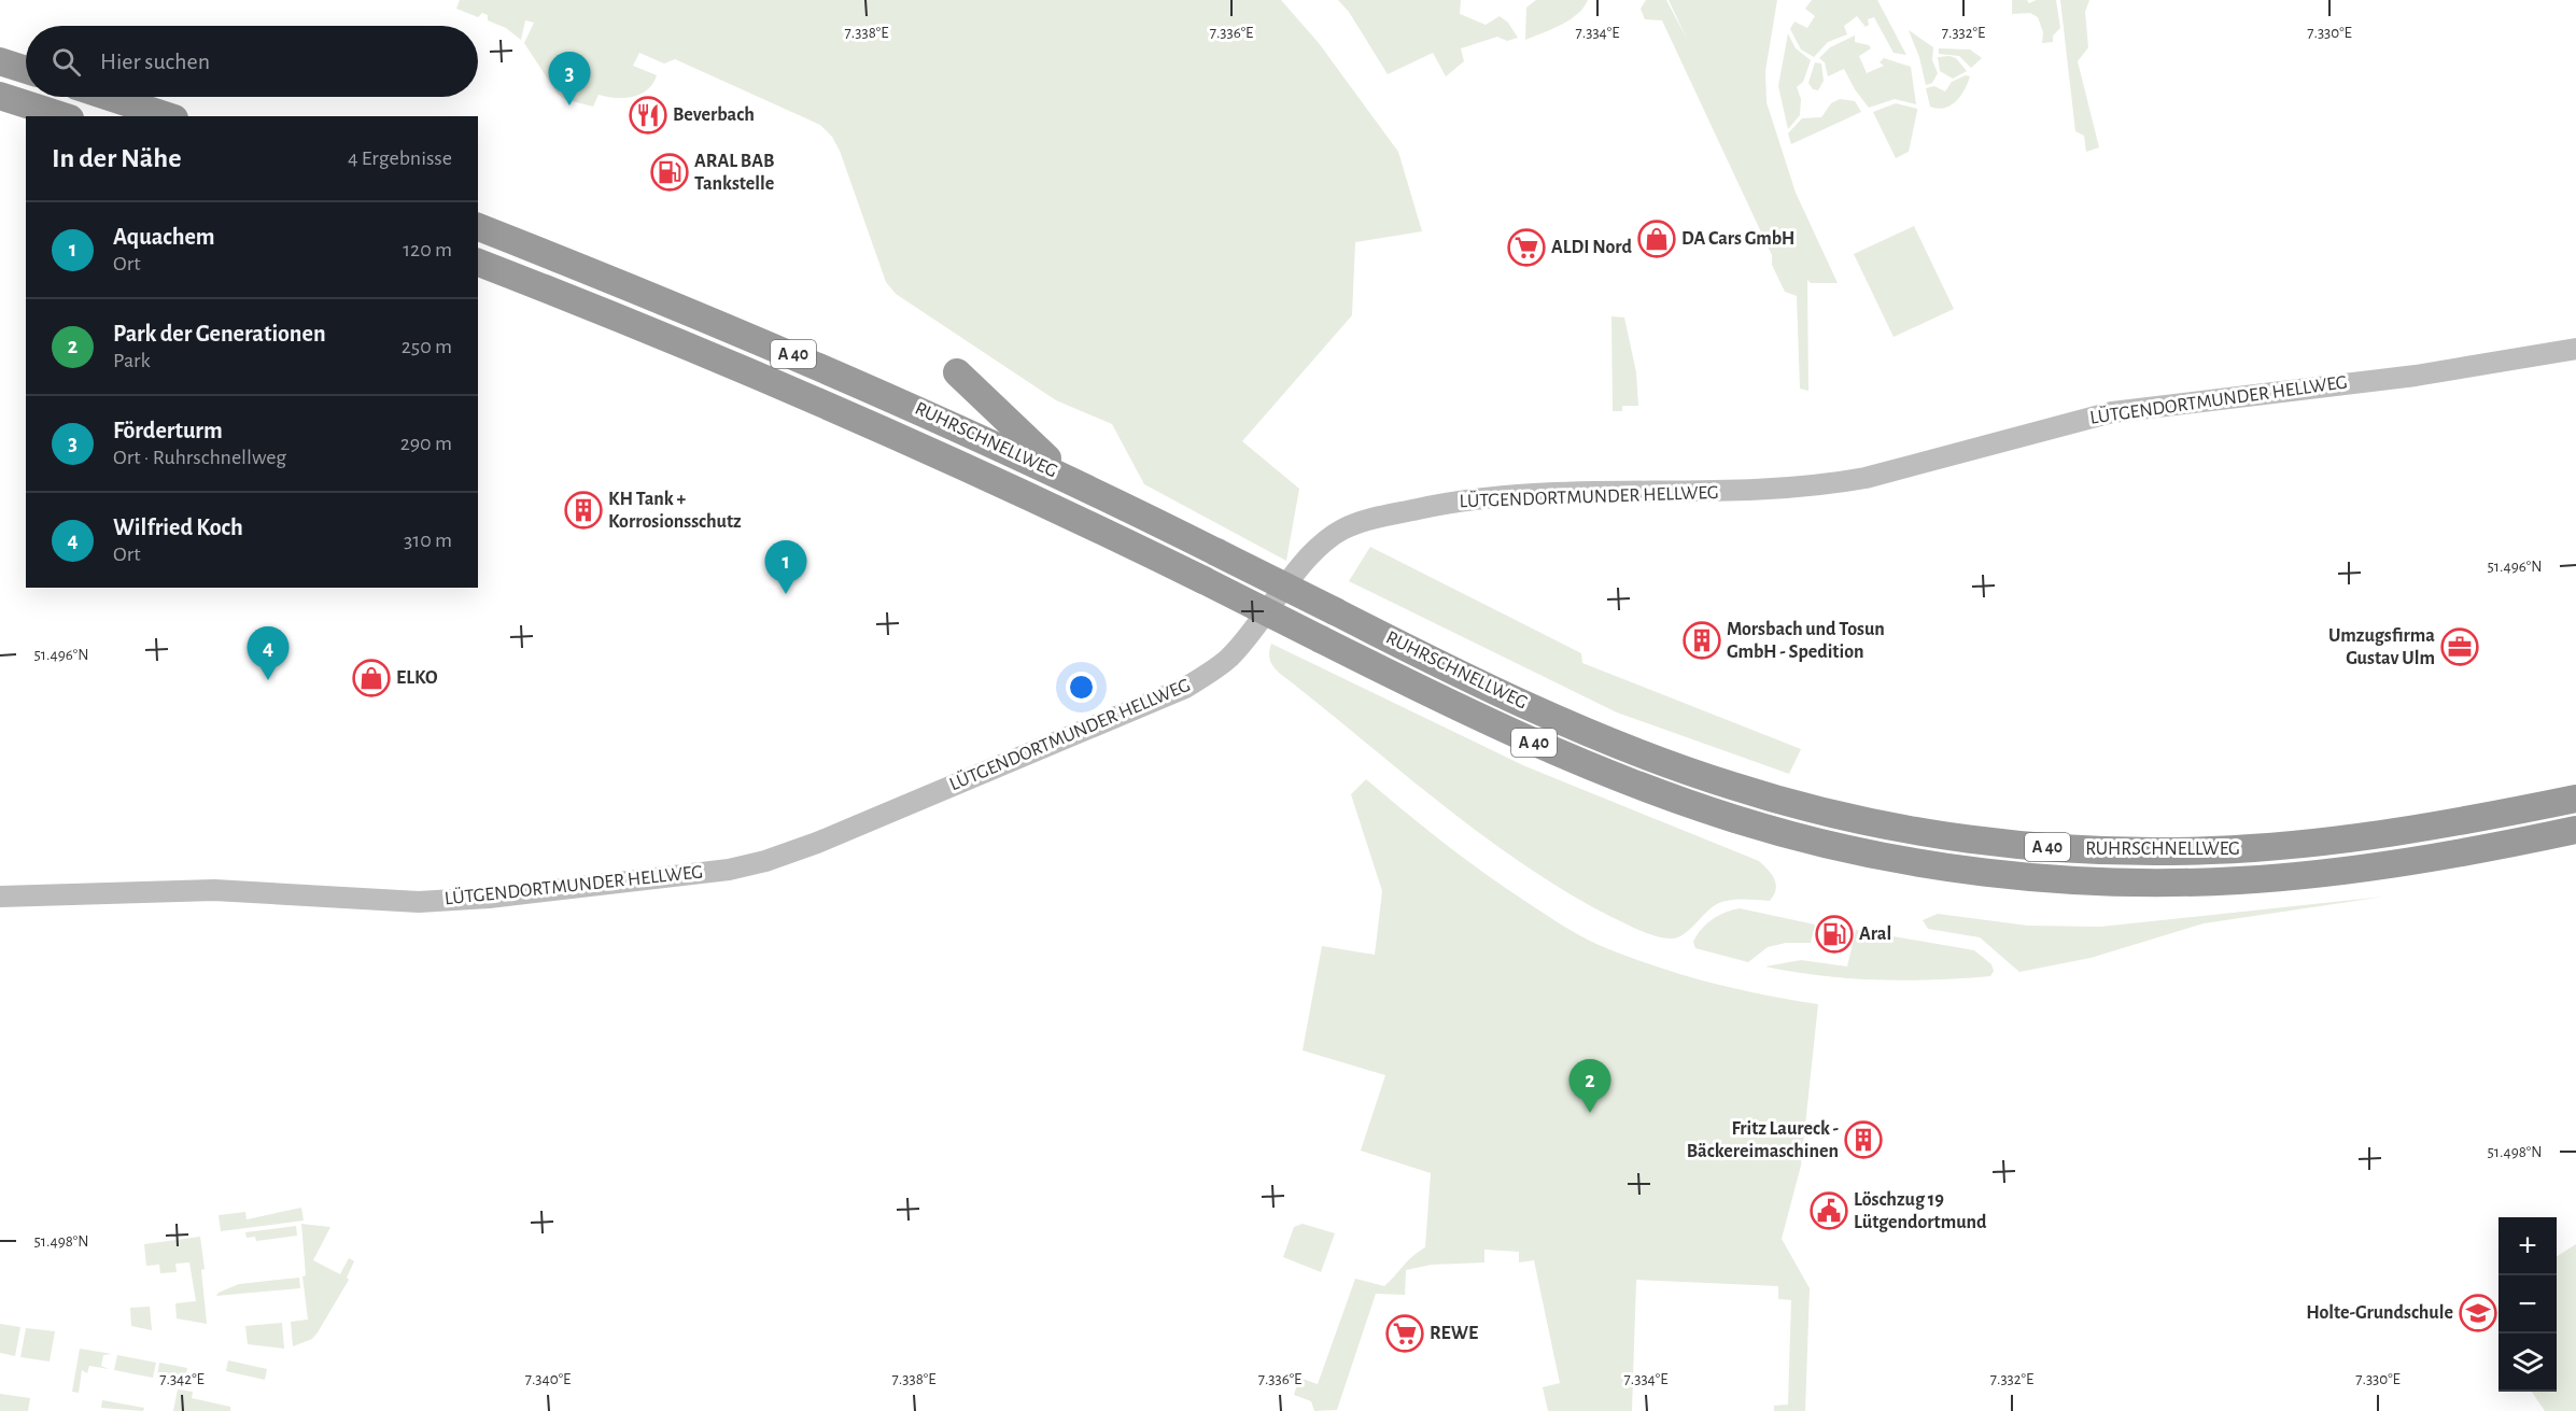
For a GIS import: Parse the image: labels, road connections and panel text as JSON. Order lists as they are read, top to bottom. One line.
{"streets":{"highway":["A 40","RUHRSCHNELLWEG"],"main road":["LÜTGENDORTMUNDER HELLWEG"]},"places":{"restaurant":["Beverbach"],"fuel station":["ARAL BAB Tankstelle","Aral"],"shop":["DA Cars GmbH","ELKO"],"supermarket":["ALDI Nord","REWE"],"building":["KH Tank + Korrosionsschutz","Morsbach und Tosun GmbH - Spedition","Fritz Laureck - Bäckereimaschinen"],"office":["Umzugsfirma Gustav Ulm"],"public building":["Löschzug 19 Lütgendortmund"],"school or university":["Holte-Grundschule"]},"page":{"search":"Hier suchen","pins":["3","1","4","2"],"heading":["In der Nähe","4 Ergebnisse"],"list":[{"mark":"1","name":"Aquachem","note":"Ort","value":"120 m"},{"mark":"2","name":"Park der Generationen","note":"Park","value":"250 m"},{"mark":"3","name":"Förderturm","note":"Ort · Ruhrschnellweg","value":"290 m"},{"mark":"4","name":"Wilfried Koch","note":"Ort","value":"310 m"}],"map_buttons":["+","−"]},"coordinates":["7.338°E","7.336°E","7.334°E","7.332°E","7.330°E","51.496°N","51.498°N","7.342°E","7.340°E"]}
